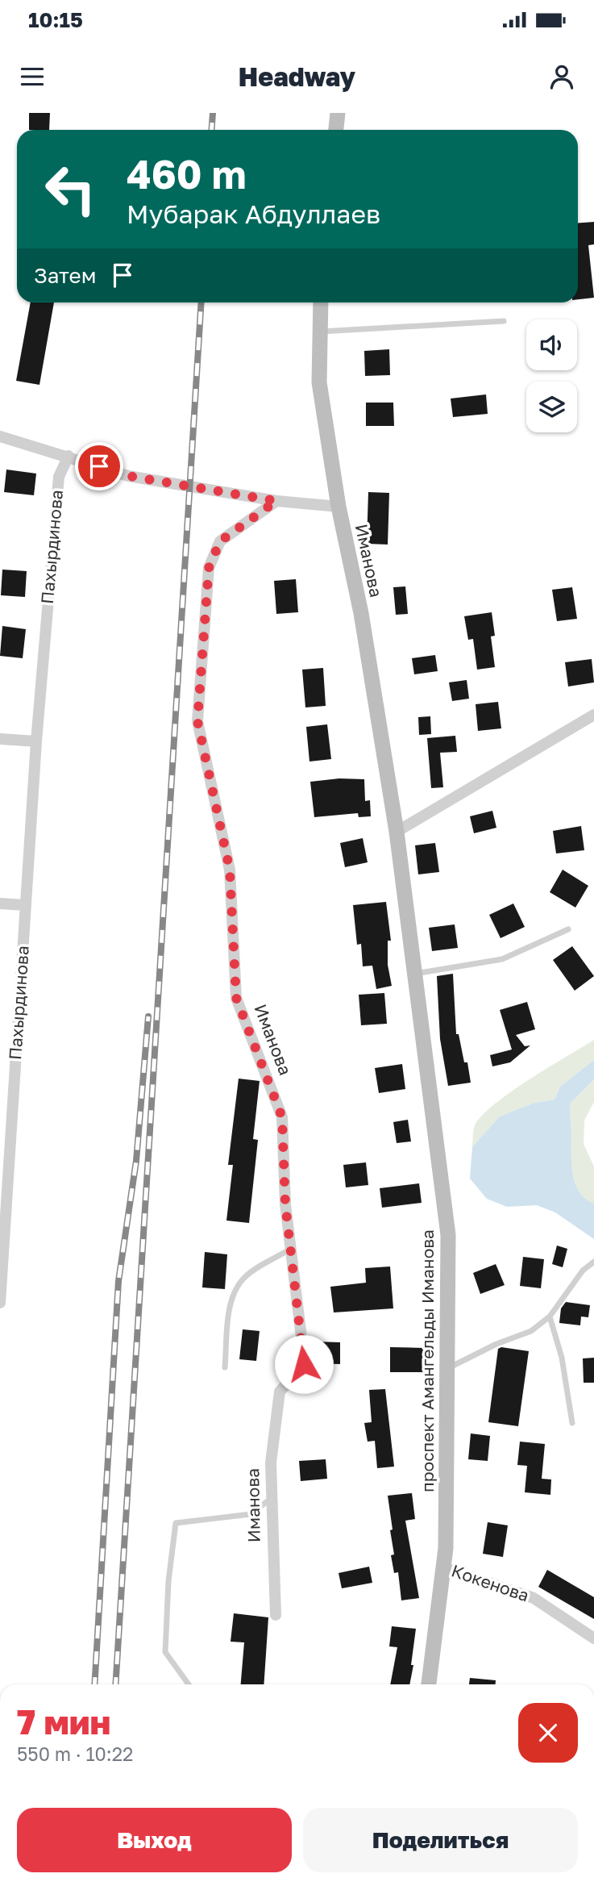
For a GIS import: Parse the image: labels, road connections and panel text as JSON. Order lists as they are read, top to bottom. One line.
{"streets":{"main road":["Иманова","проспект Амангельды Иманова"],"street":["Пахырдинова","Кокенова"]},"crossings":[["Иманова","проспект Амангельды Иманова"],["проспект Амангельды Иманова","Кокенова"]],"page":{"status":"10:15","header":"Headway","turn":["460 m","Мубарак Абдуллаев"],"then":"Затем","heading":["7 мин","550 m · 10:22"],"buttons":["Выход","Поделиться"]}}
